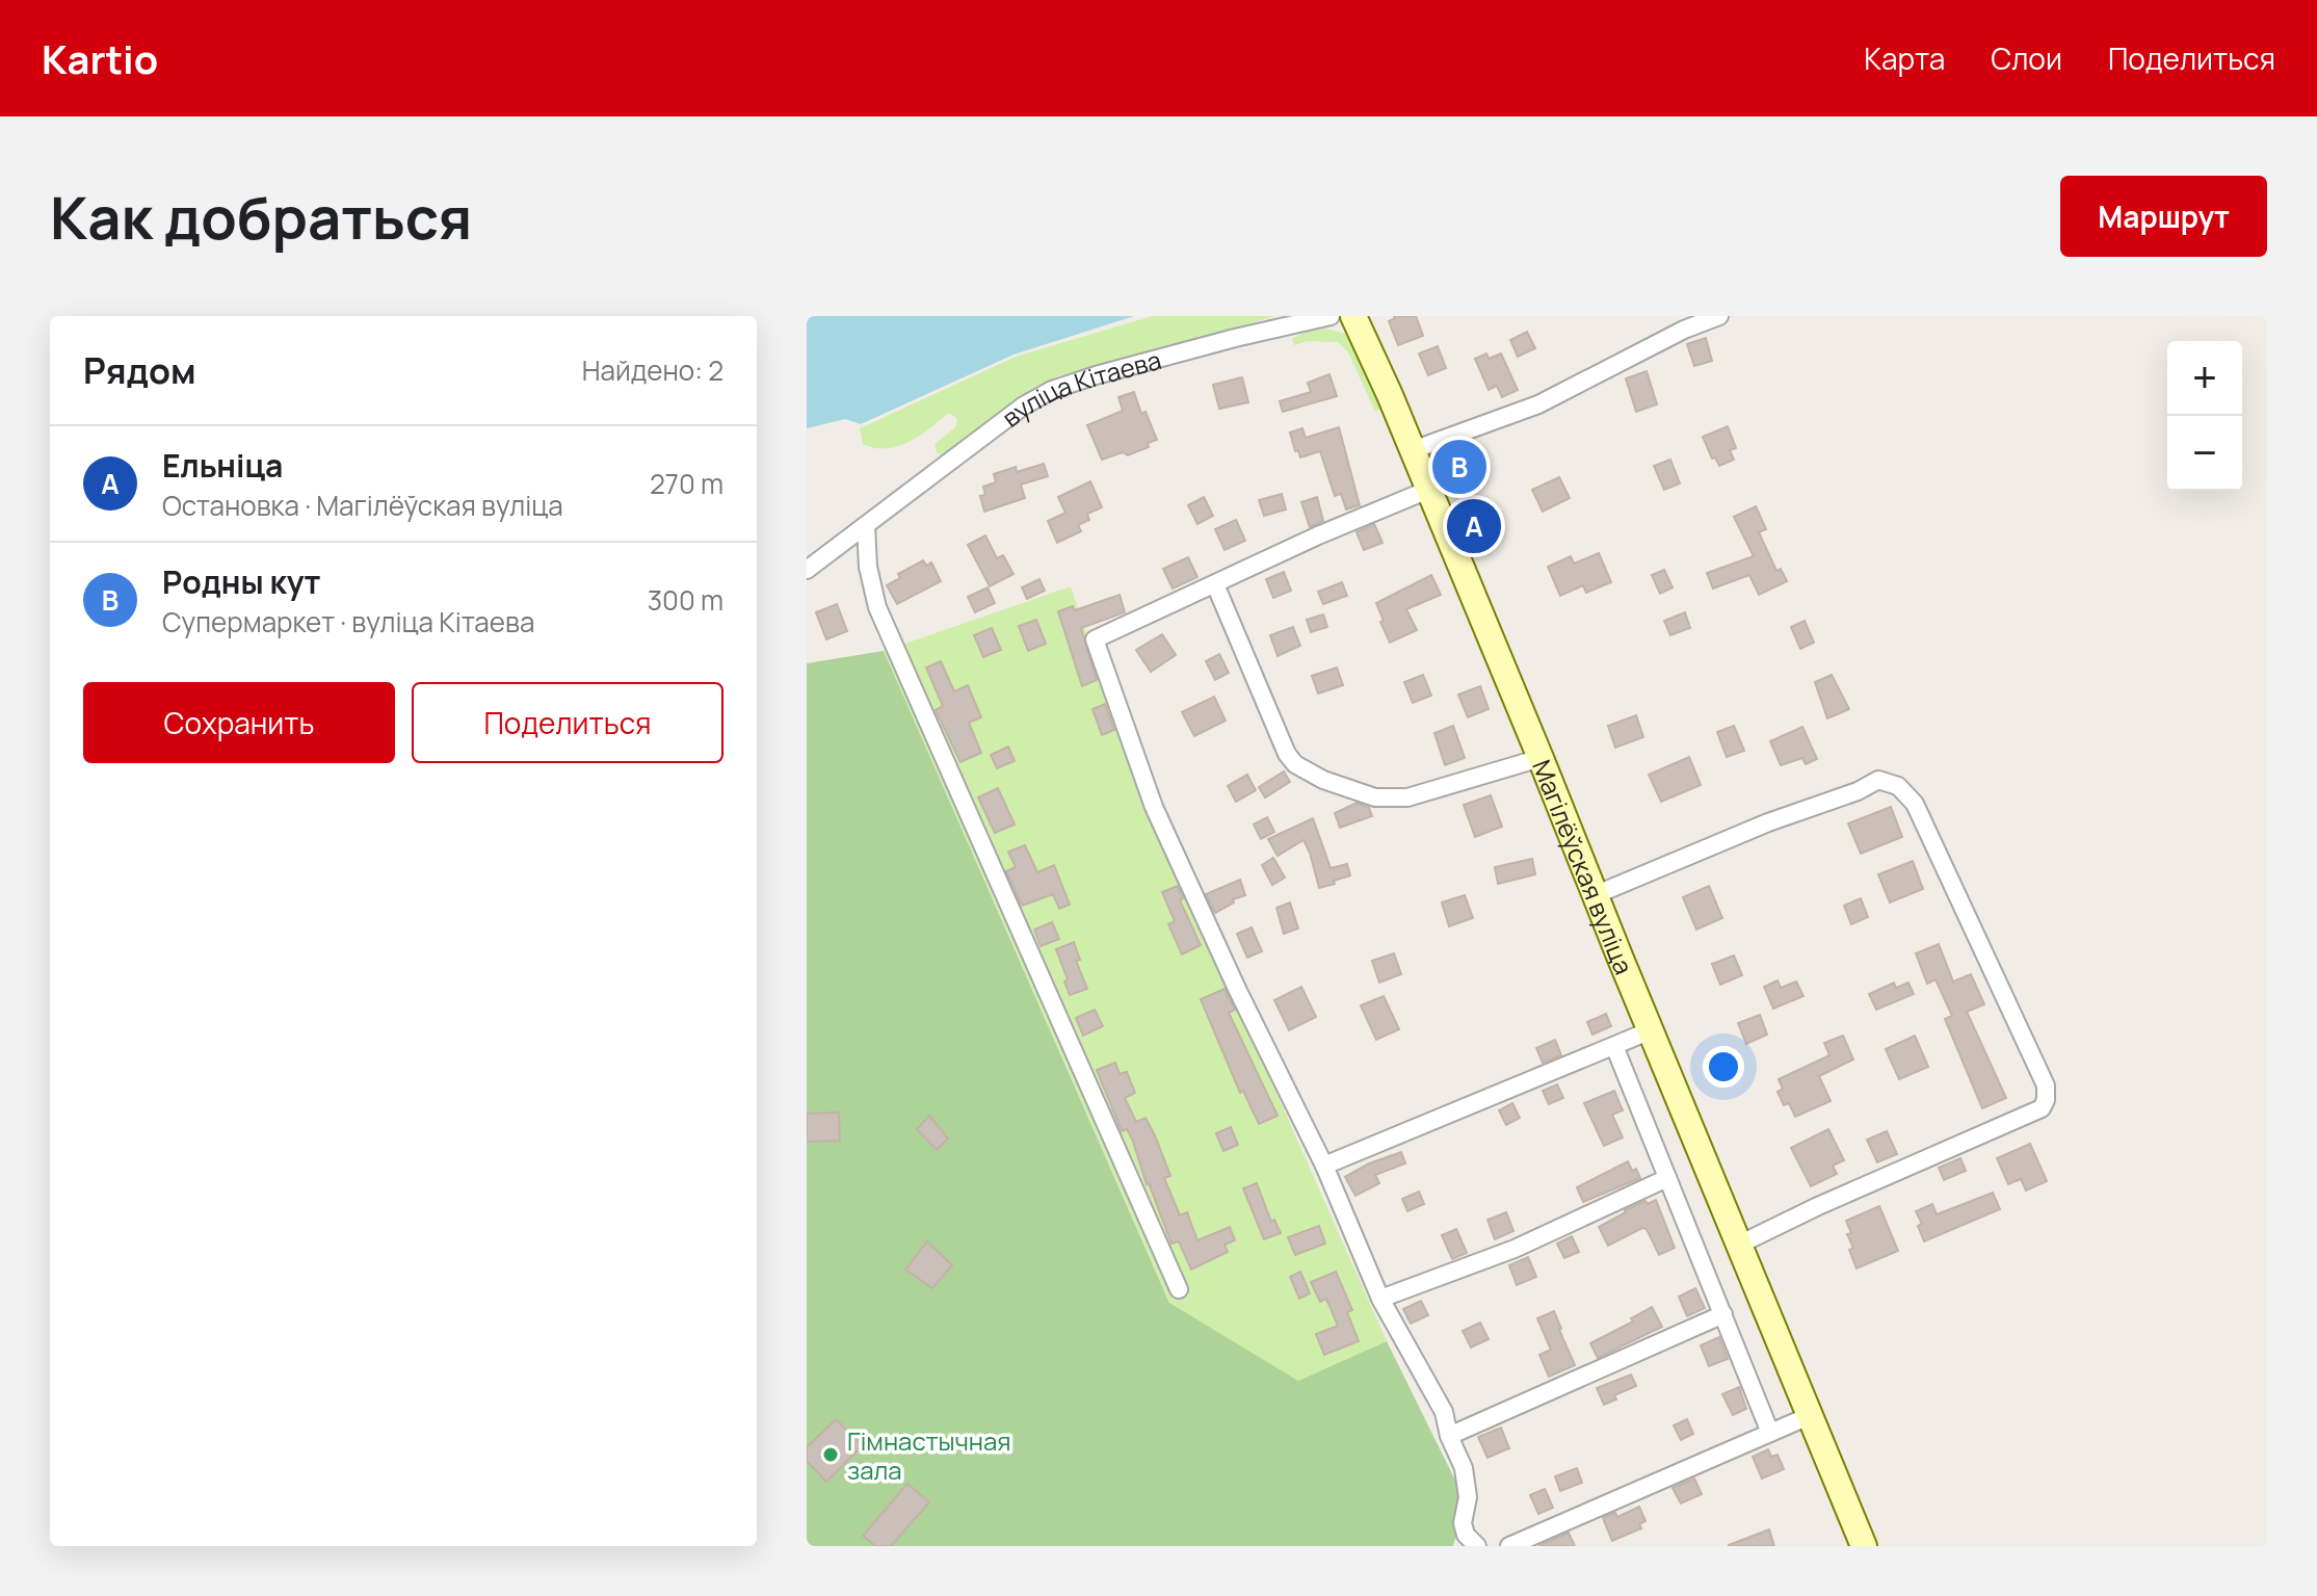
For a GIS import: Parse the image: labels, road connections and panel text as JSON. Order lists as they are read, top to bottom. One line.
{"streets":{"main road":["Магілёўская вуліца"],"street":["вуліца Кітаева"]},"places":["Гімнастычная зала"],"page":{"header":"Kartio","nav":["Карта","Слои","Поделиться"],"buttons":["Маршрут",["Сохранить","Поделиться"]],"title":"Как добраться","heading":["Рядом","Найдено: 2"],"map_buttons":["+","−"],"list":[{"mark":"A","name":"Ельніца","note":"Остановка · Магілёўская вуліца","value":"270 m"},{"mark":"B","name":"Родны кут","note":"Супермаркет · вуліца Кітаева","value":"300 m"}],"pins":["B","A"]}}
